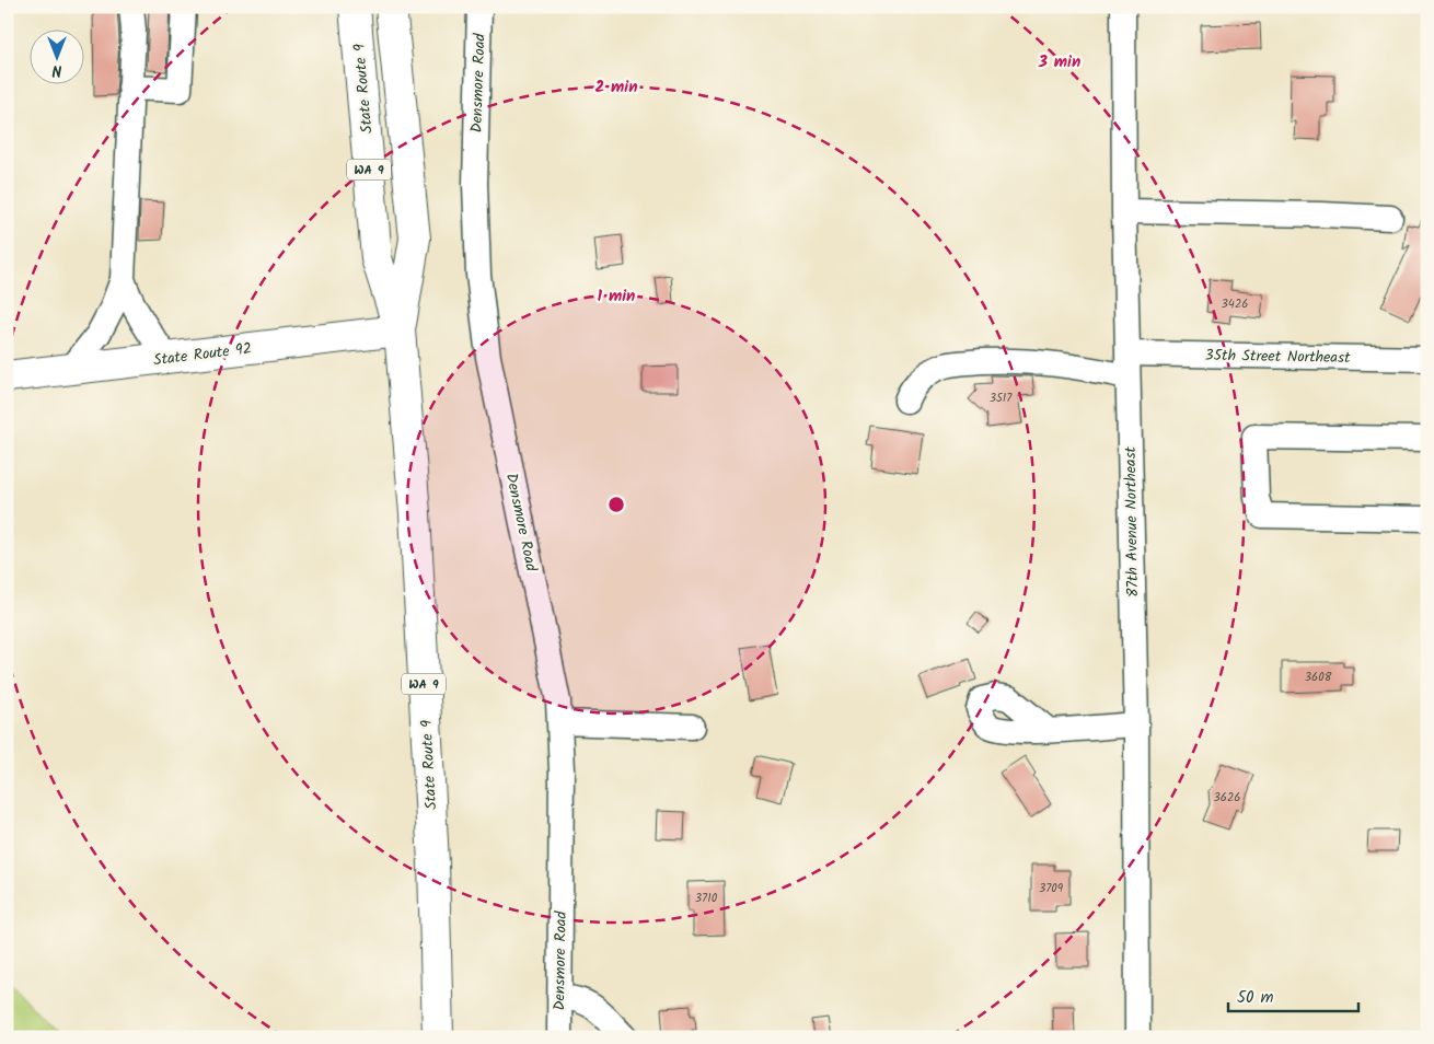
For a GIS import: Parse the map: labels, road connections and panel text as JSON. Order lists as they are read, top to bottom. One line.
{"streets":{"main road":["State Route 9","WA 9","State Route 92"],"street":["Densmore Road","35th Street Northeast","87th Avenue Northeast"]},"crossings":[["State Route 9","State Route 92"],["35th Street Northeast","87th Avenue Northeast"]],"house_numbers":["3426","3517","3608","3626","3709","3710"],"scale_bar":"50 m","north":"bottom","rings":["3 min","2 min","1 min"]}
